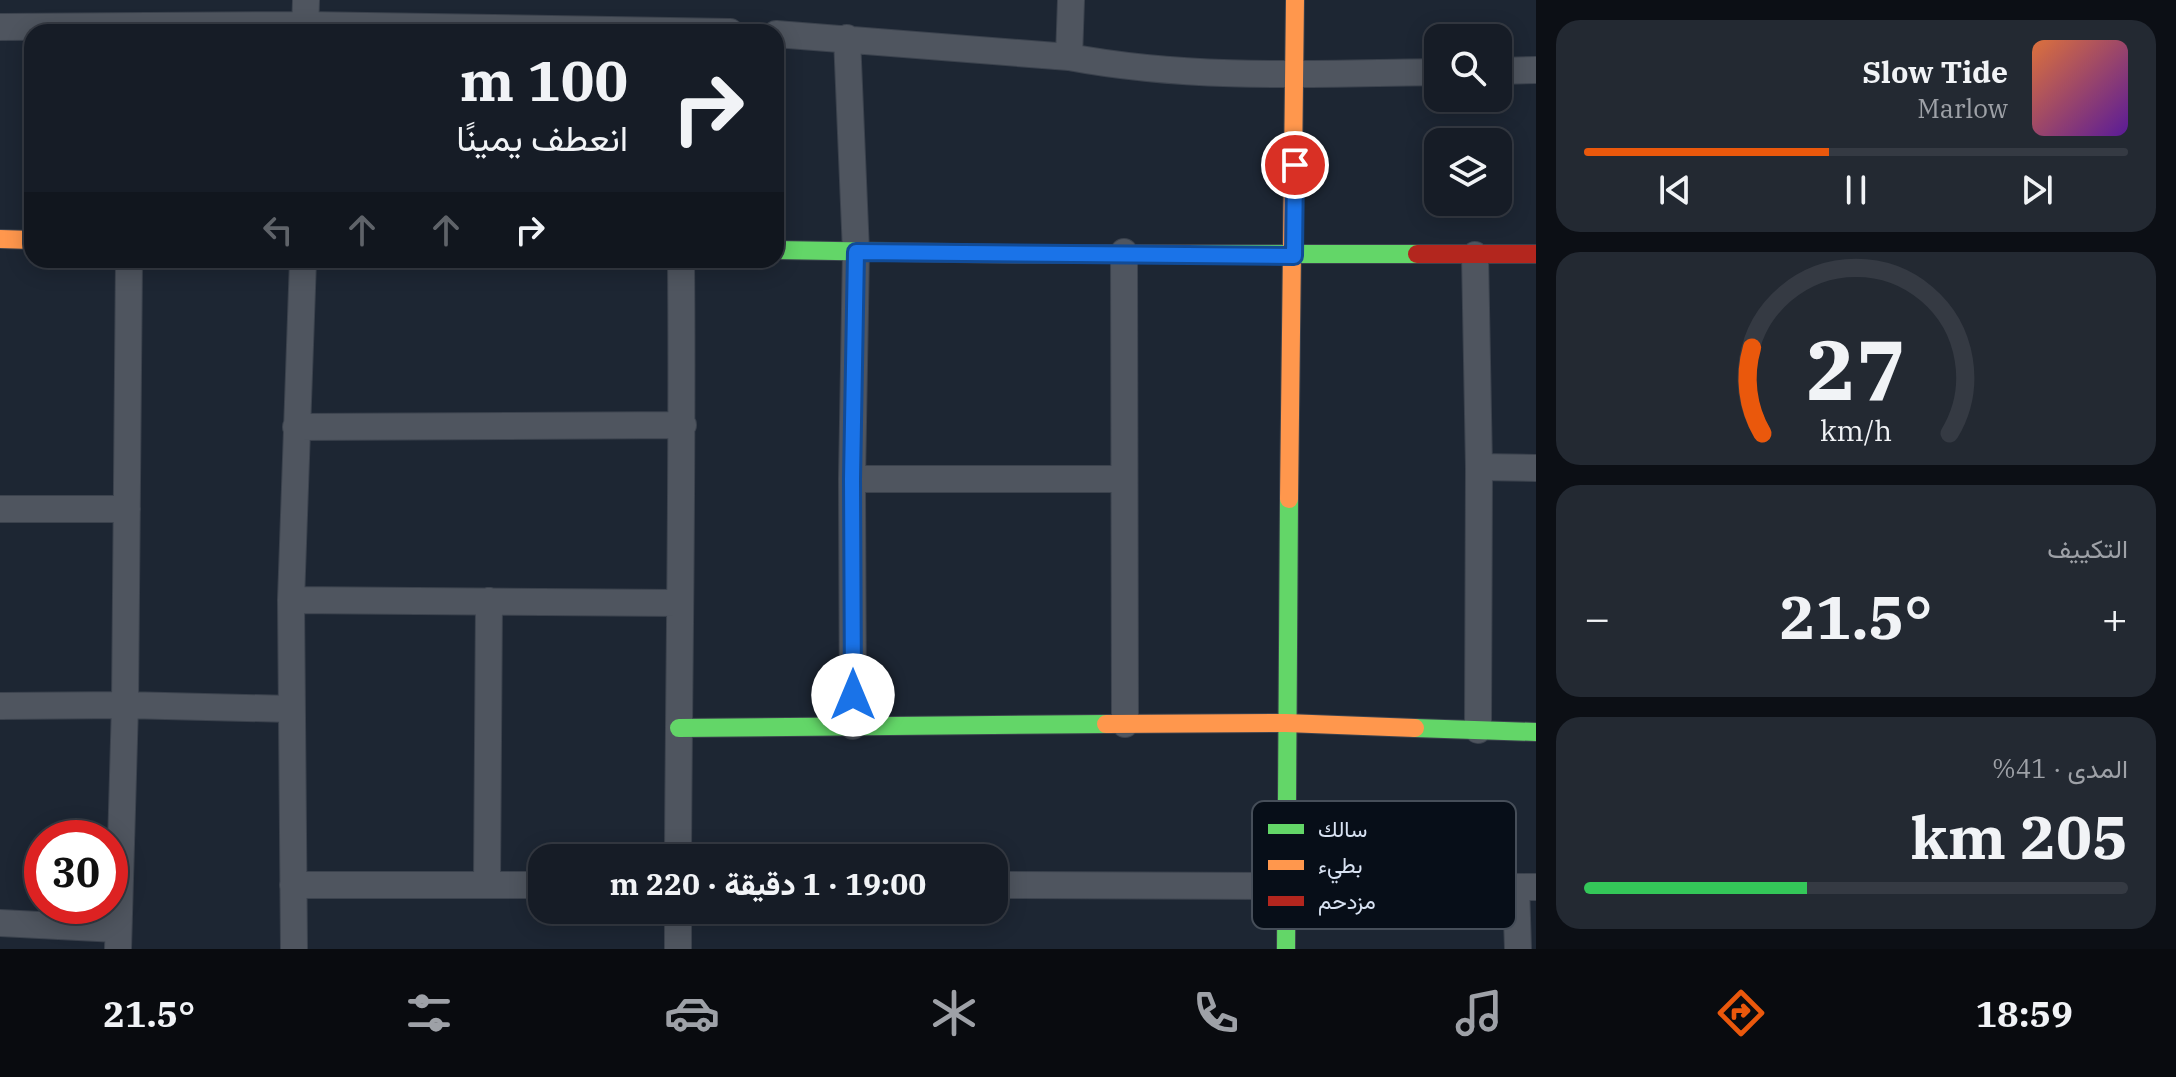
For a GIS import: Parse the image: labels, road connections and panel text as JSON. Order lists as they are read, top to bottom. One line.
{"legend":["سالك","بطيء","مزدحم"],"page":{"turn":["100 m","انعطف يمينًا"],"song":["Slow Tide","Marlow"],"tile":["التكييف",["المدى · 41%","205 km"]],"heat":["−","21.5°","+"],"limit":"30","trip":"19:00 · 1 دقيقة · 220 m","tabs":["18:59","21.5°"],"gauge":["27","km/h"]}}
